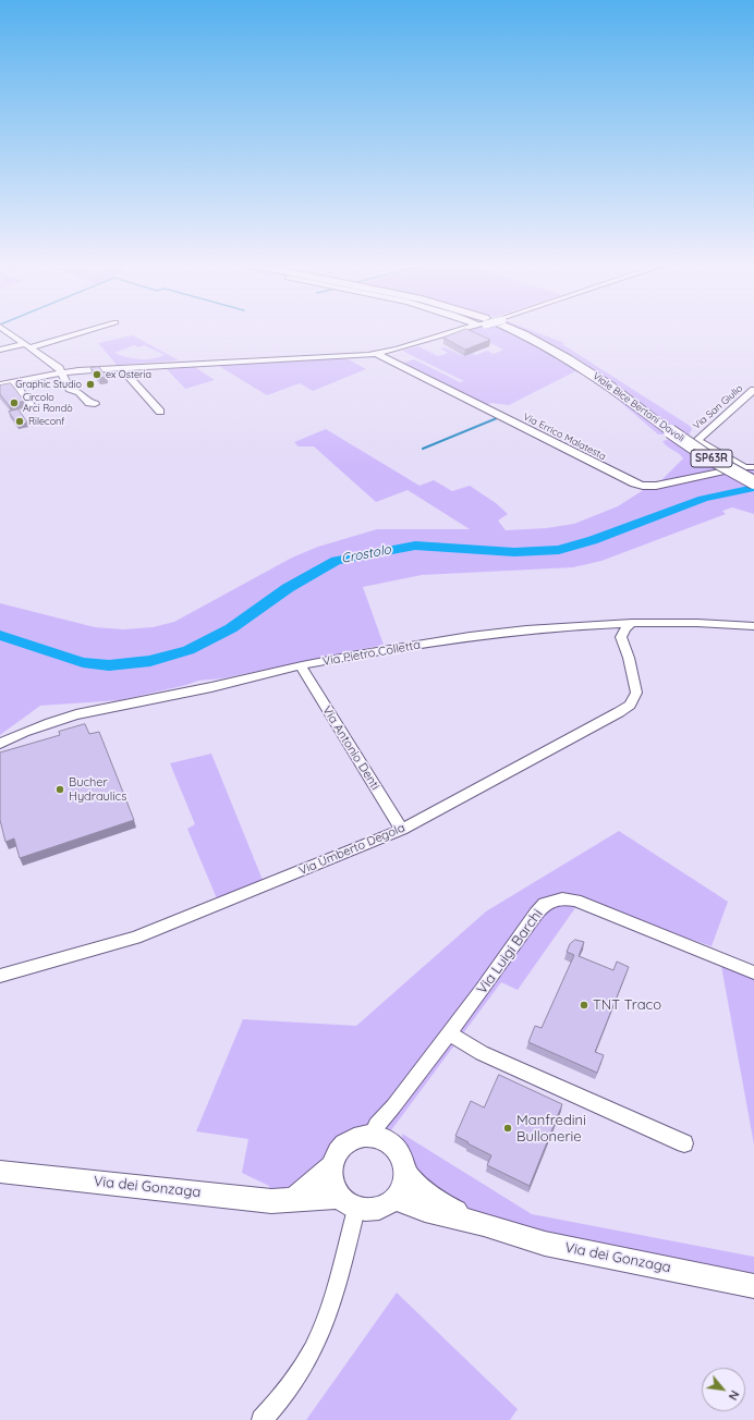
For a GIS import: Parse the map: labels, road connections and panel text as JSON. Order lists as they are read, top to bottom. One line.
{"streets":{"highway":["Viale Bice Bertani Davoli","SP63R"],"main road":["Via dei Gonzaga"],"street":["Via San Giulio","Via Errico Malatesta","Via Pietro Colletta","Via Antonio Denti","Via Umberto Degola","Via Luigi Barchi"]},"crossings":[["Via San Giulio","Via Errico Malatesta"],["Via Pietro Colletta","Via Antonio Denti"],["Via Pietro Colletta","Via Umberto Degola"],["Via Antonio Denti","Via Umberto Degola"],["Via Luigi Barchi","Via dei Gonzaga"]],"water":["Crostolo"],"places":["ex Osteria","Graphic Studio","Circolo Arci Rondò","Rileconf","Bucher Hydraulics","TNT Traco","Manfredini Bullonerie"],"north":"bottom right"}
